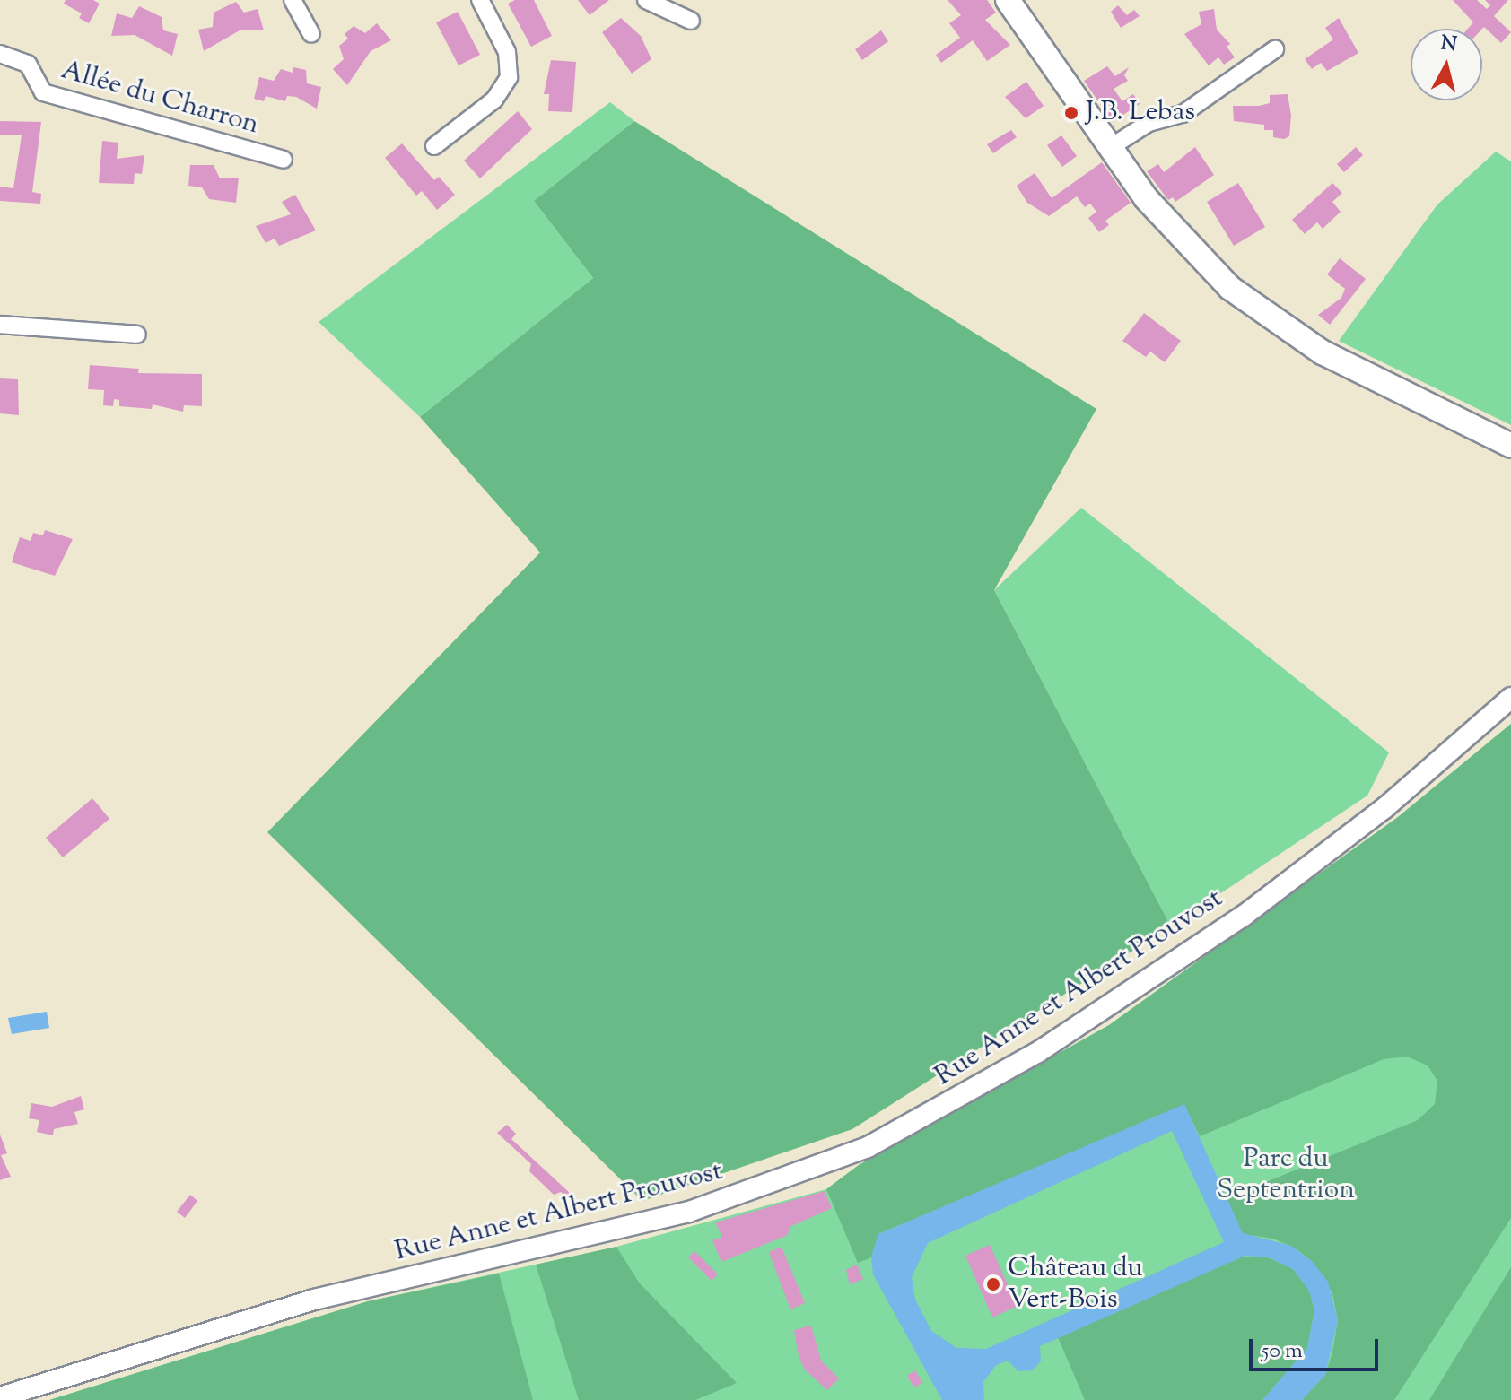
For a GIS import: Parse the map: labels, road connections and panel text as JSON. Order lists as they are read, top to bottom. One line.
{"streets":{"street":["Allée du Charron","Rue Anne et Albert Prouvost"]},"parks":["Parc du Septentrion"],"places":["J.B. Lebas","Château du Vert-Bois"],"scale_bar":"50 m","north":"top"}
